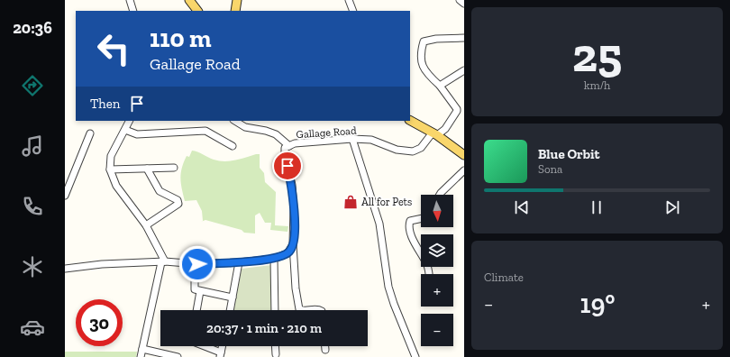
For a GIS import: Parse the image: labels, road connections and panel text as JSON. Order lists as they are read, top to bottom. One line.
{"streets":{"street":["Gallage Road"]},"places":{"shop":["All for Pets"]},"north":"bottom","page":{"tabs":"20:36","tile":[["25","km/h"],"Climate"],"turn":["110 m","Gallage Road"],"then":"Then","song":["Blue Orbit","Sona"],"map_buttons":["+","−"],"heat":["−","19°","+"],"limit":"30","trip":"20:37 · 1 min · 210 m"}}
